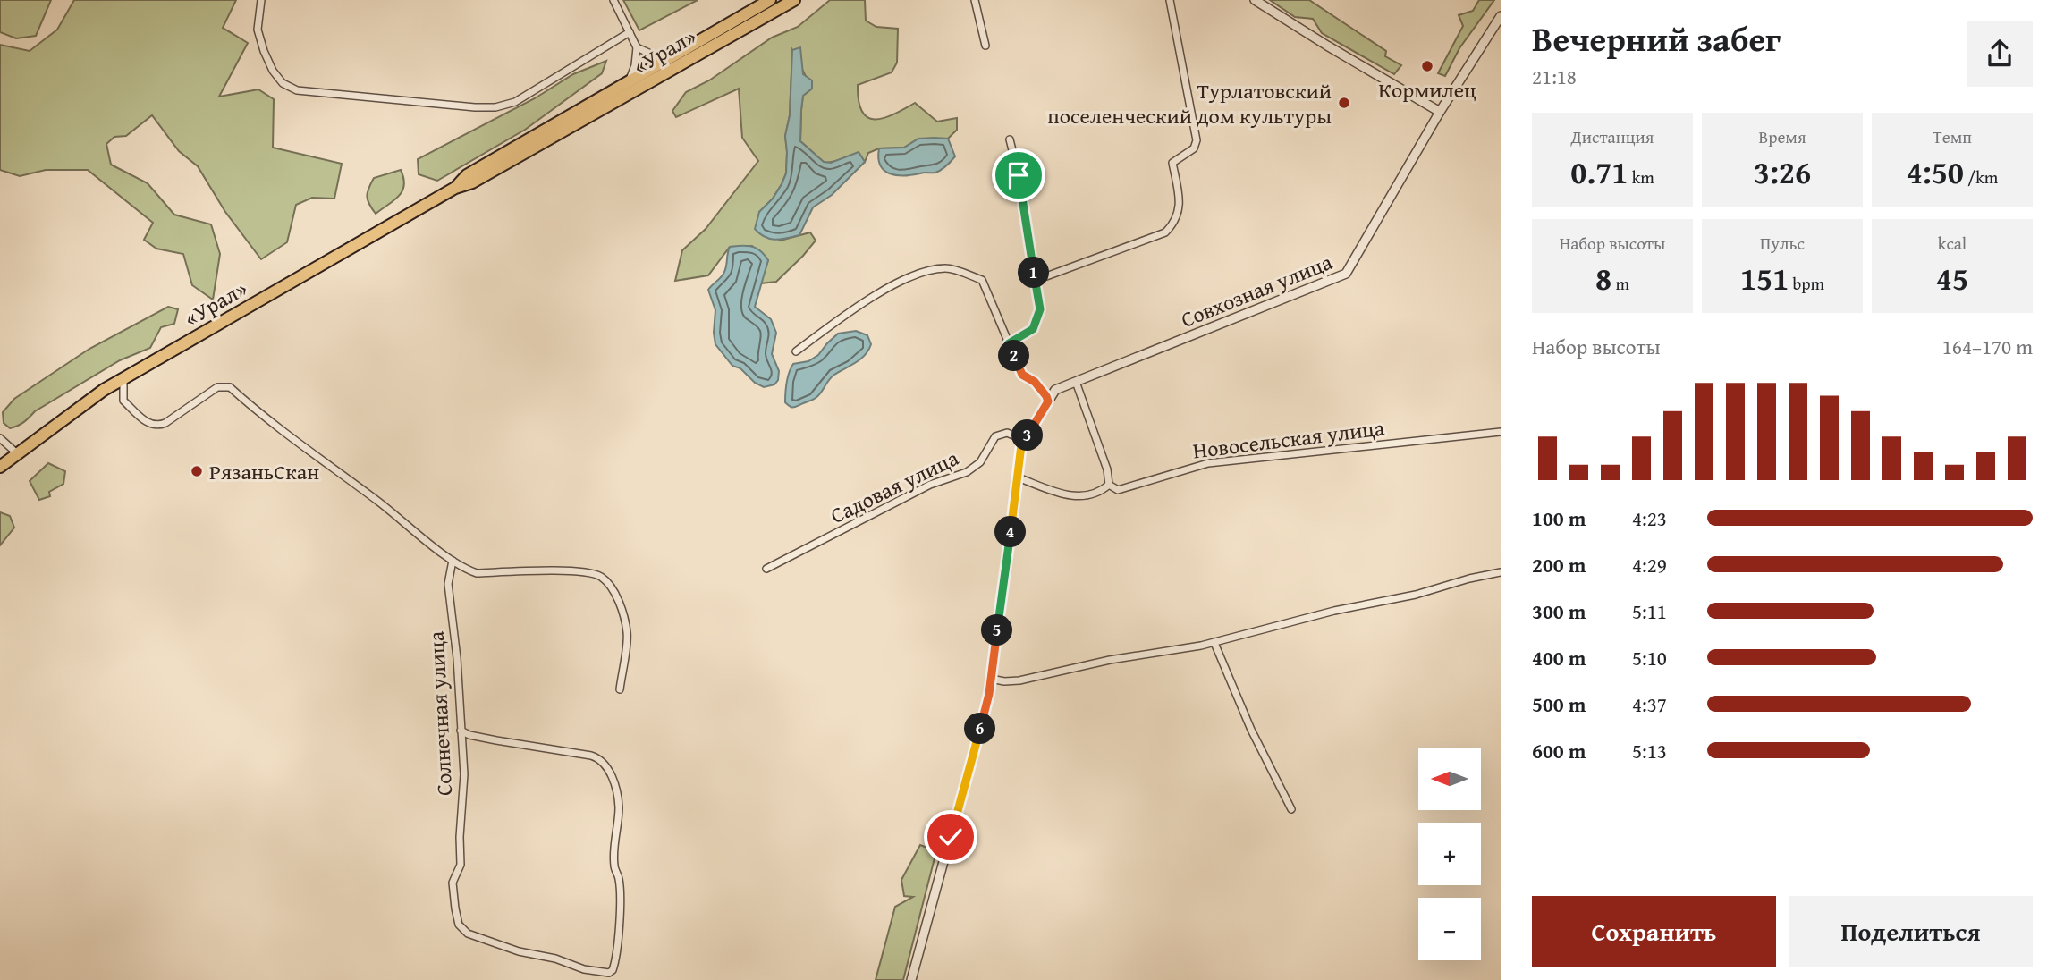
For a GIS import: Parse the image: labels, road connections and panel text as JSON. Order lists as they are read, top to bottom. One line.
{"streets":{"highway":["«Урал»"],"street":["Совхозная улица","Новосельская улица","Садовая улица","Солнечная улица"]},"places":["Кормилец","Турлатовский поселенческий дом культуры","РязаньСкан"],"north":"left","page":{"heading":["Вечерний забег","21:18"],"stats":[["Дистанция","0.71 km"],["Время","3:26"],["Темп","4:50 /km"],["Набор высоты","8 m"],["Пульс","151 bpm"],["kcal","45"]],"pins":["1","2","3","4","5","6"],"chart":["Набор высоты","164–170 m"],"list":[{"name":"100 m","note":"4:23"},{"name":"200 m","note":"4:29"},{"name":"300 m","note":"5:11"},{"name":"400 m","note":"5:10"},{"name":"500 m","note":"4:37"},{"name":"600 m","note":"5:13"}],"map_buttons":["+","−"],"buttons":["Сохранить","Поделиться"]}}
